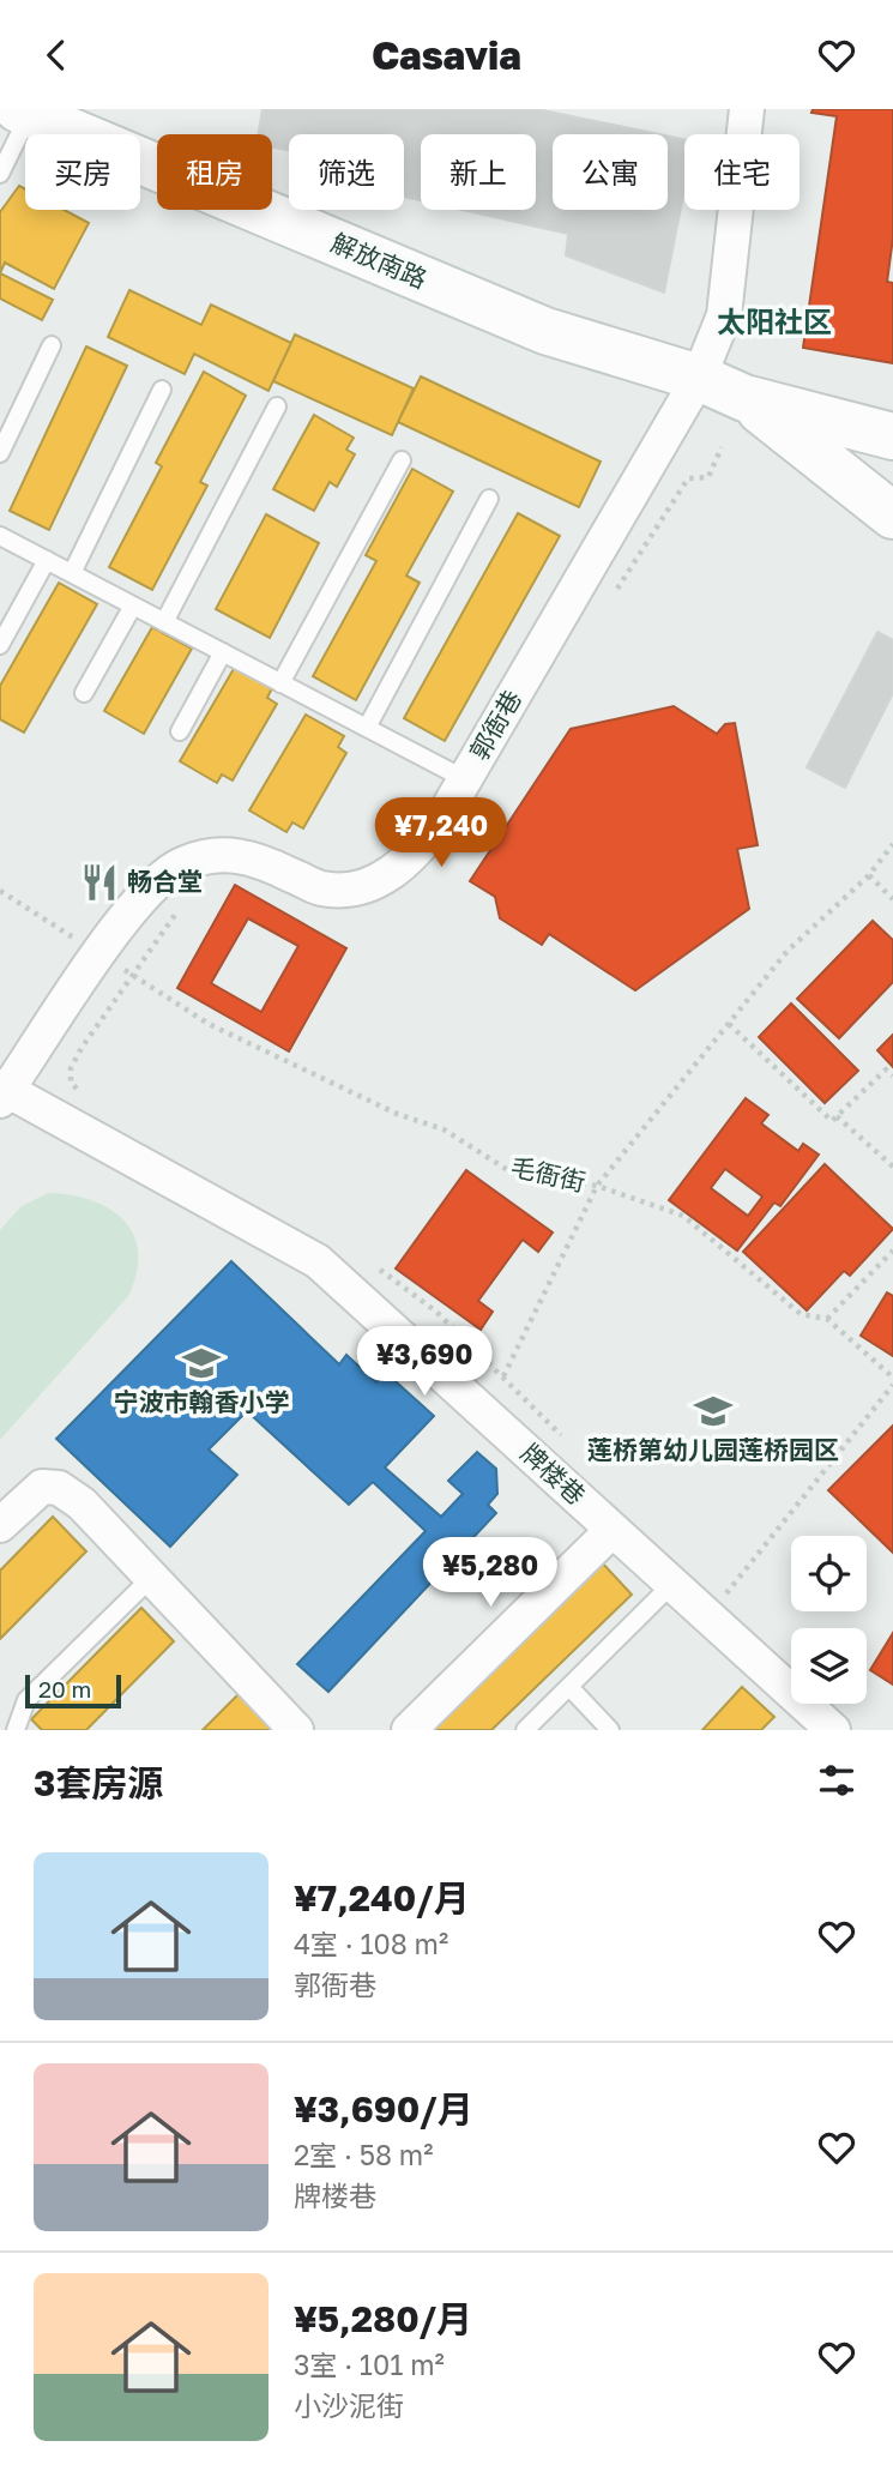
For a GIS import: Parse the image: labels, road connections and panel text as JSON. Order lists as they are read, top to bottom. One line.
{"streets":{"main road":["解放南路"],"street":["郭衙巷","牌楼巷"],"path":["毛衙街"]},"crossings":[["解放南路","郭衙巷"],["郭衙巷","毛衙街"],["郭衙巷","牌楼巷"]],"districts":["太阳社区"],"places":{"restaurant":["畅合堂"],"school or university":["宁波市翰香小学","莲桥第幼儿园莲桥园区"]},"scale_bar":"20 m","page":{"header":"Casavia","chip":["买房","租房","筛选","新上","公寓","住宅"],"price":["¥7,240","¥3,690","¥5,280"],"scale":"20 m","heading":"3套房源","list":[{"name":"¥7,240/月","note":"4室 · 108 m² · 郭衙巷"},{"name":"¥3,690/月","note":"2室 · 58 m² · 牌楼巷"},{"name":"¥5,280/月","note":"3室 · 101 m² · 小沙泥街"}]}}
